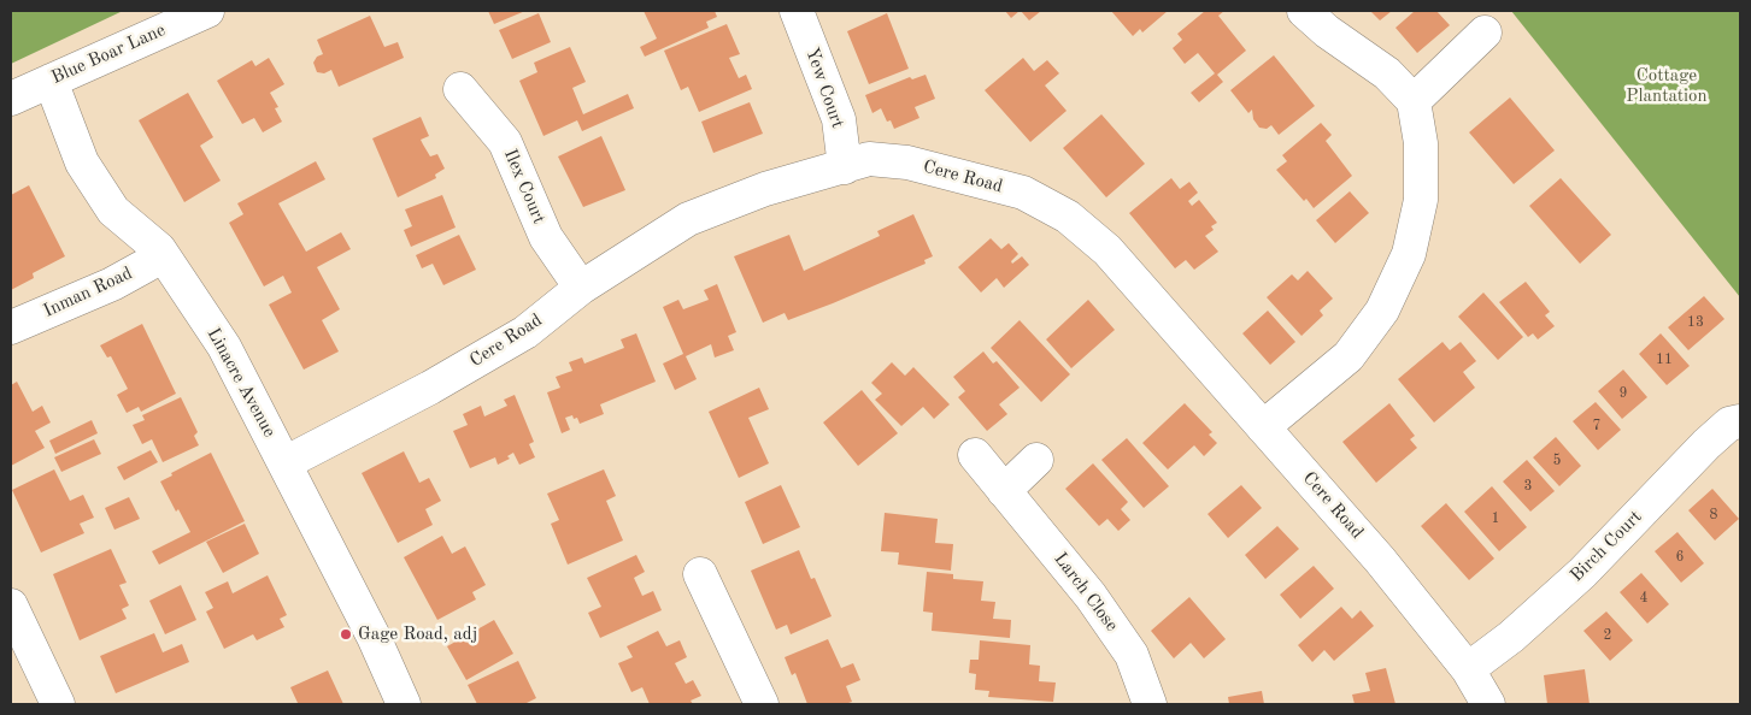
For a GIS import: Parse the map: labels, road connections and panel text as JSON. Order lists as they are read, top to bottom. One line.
{"streets":{"street":["Blue Boar Lane","Yew Court","Cere Road","Ilex Court","Inman Road","Linacre Avenue","Birch Court","Larch Close"]},"crossings":[["Blue Boar Lane","Linacre Avenue"],["Yew Court","Cere Road"],["Cere Road","Ilex Court"],["Cere Road","Linacre Avenue"],["Cere Road","Birch Court"],["Inman Road","Linacre Avenue"]],"parks":["Cottage Plantation"],"places":["Gage Road, adj"],"house_numbers":["13","11","9","7","5","3","8","1","6","4","2"]}
